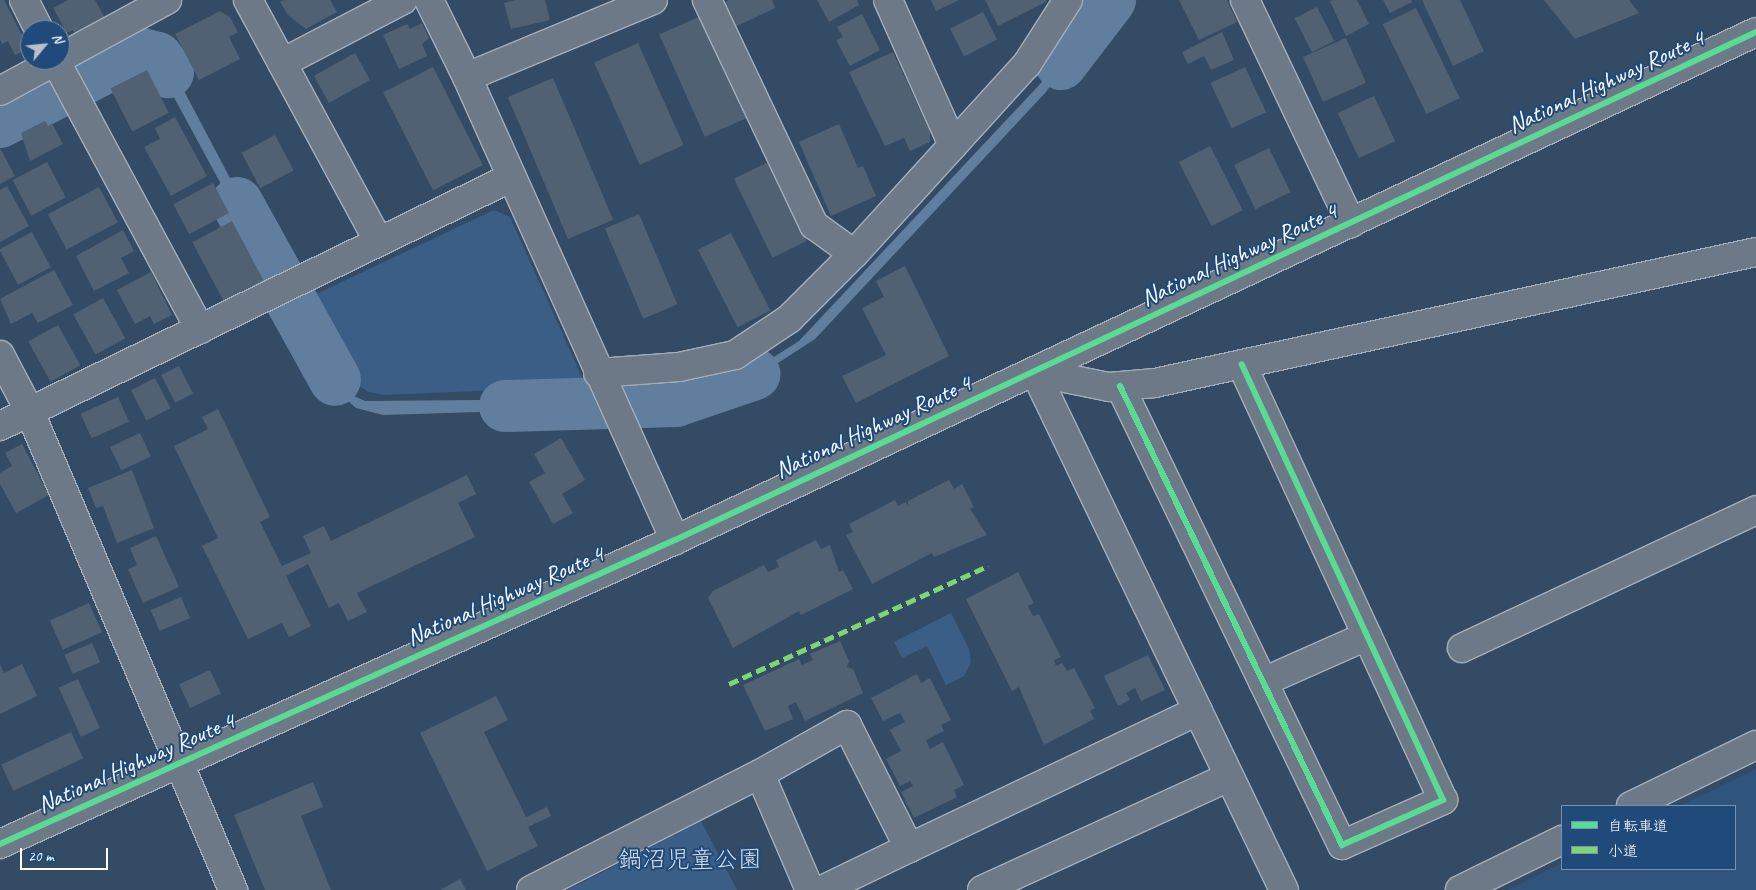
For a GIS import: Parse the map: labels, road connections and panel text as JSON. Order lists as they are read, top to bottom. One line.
{"streets":{"main road":["National Highway Route 4"]},"parks":["鍋沼児童公園"],"legend":["自転車道","小道"],"scale_bar":"20 m","north":"top right"}
